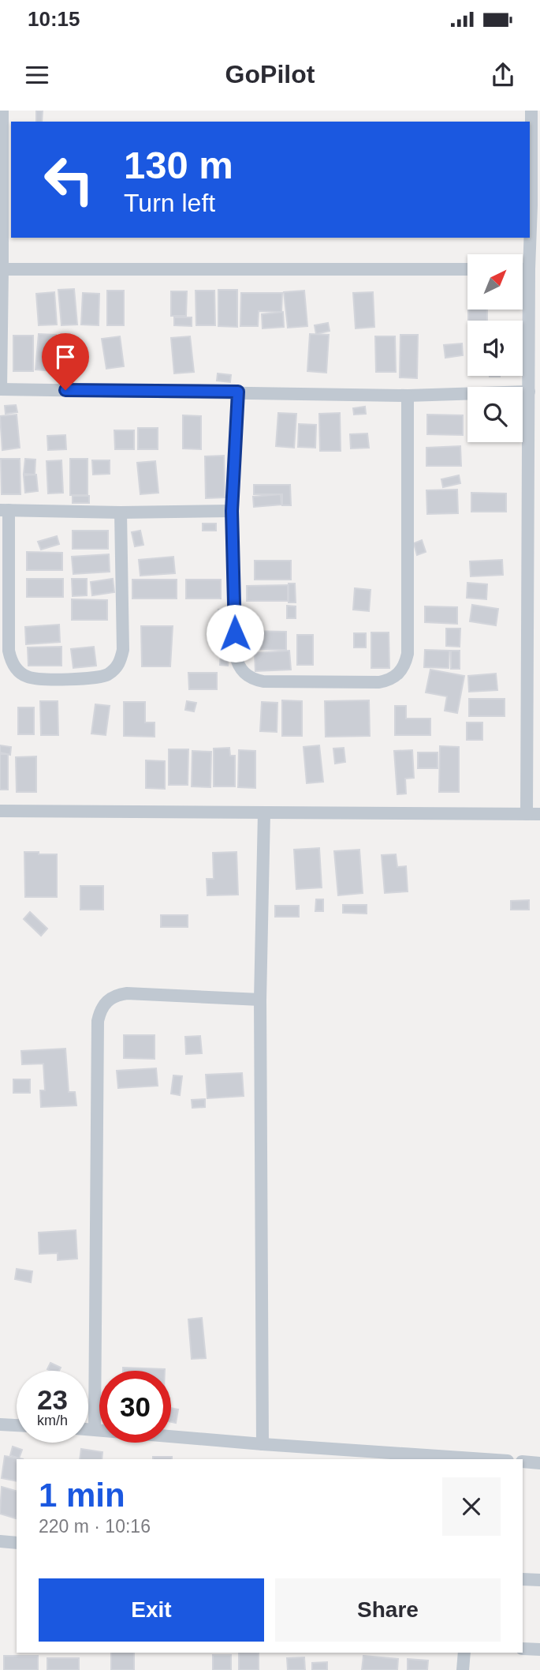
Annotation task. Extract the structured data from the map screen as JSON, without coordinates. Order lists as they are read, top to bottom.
{
  "north": "top right",
  "page": {
    "status": "10:15",
    "header": "GoPilot",
    "turn": ["130 m", "Turn left"],
    "speed": "23 km/h",
    "limit": "30",
    "heading": ["1 min", "220 m · 10:16"],
    "buttons": ["Exit", "Share"]
  }
}
